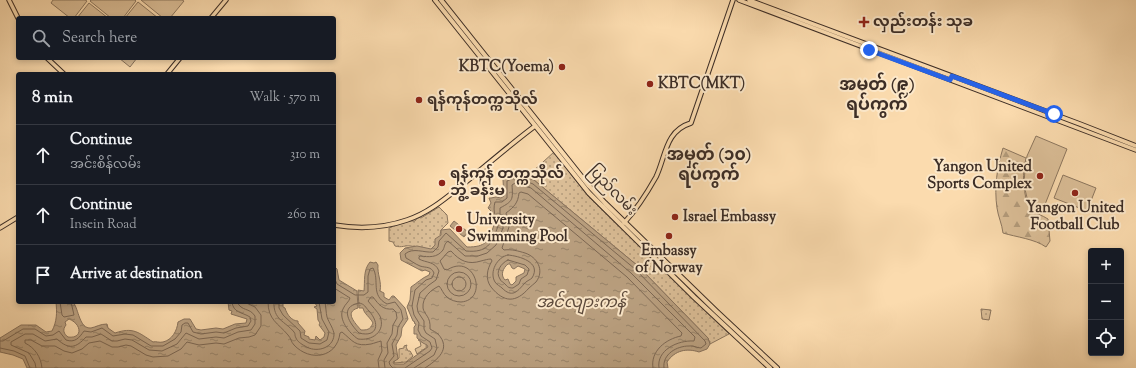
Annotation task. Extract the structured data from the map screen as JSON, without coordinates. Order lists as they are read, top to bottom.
{
  "streets": {
    "highway": ["ပြည်လမ်း"]
  },
  "districts": ["အမှတ် (၉) ရပ်ကွက်", "အမှတ် (၁၀) ရပ်ကွက်"],
  "water": ["အင်လျားကန်"],
  "places": {
    "health": ["လှည်းတန်း သုခ"],
    "other": [
      "KBTC(Yoema)",
      "KBTC(MKT)",
      "ရန်ကုန်တက္ကသိုလ်",
      "Yangon United Sports Complex",
      "ရန်ကုန် တက္ကသိုလ် ဘွဲ့ ခန်းမ",
      "Yangon United Football Club",
      "Israel Embassy",
      "University Swimming Pool",
      "Embassy of Norway"
    ]
  },
  "page": {
    "search": "Search here",
    "heading": ["8 min", "Walk · 570 m"],
    "list": [
      ["Continue", "အင်းစိန်လမ်း", "310 m"],
      ["Continue", "Insein Road", "260 m"],
      "Arrive at destination"
    ],
    "map_buttons": ["+", "−"]
  }
}
